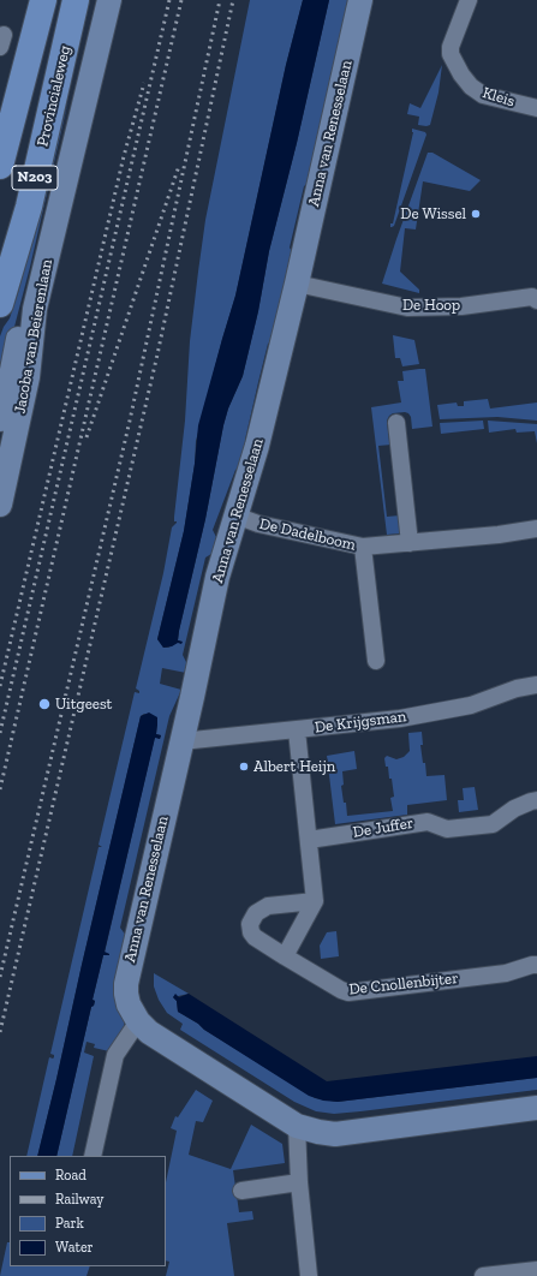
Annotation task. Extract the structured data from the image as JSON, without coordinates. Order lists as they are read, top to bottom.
{
  "streets": {
    "main road": ["Provincialeweg", "N203"],
    "street": [
      "Kleis",
      "Anna van Renesselaan",
      "De Hoop",
      "Jacoba van Beierenlaan",
      "De Dadelboom",
      "De Krijgsman",
      "De Juffer",
      "De Cnollenbijter"
    ]
  },
  "crossings": [
    ["Anna van Renesselaan", "De Hoop"],
    ["Anna van Renesselaan", "De Dadelboom"],
    ["Anna van Renesselaan", "De Krijgsman"]
  ],
  "places": ["De Wissel", "Uitgeest", "Albert Heijn"],
  "legend": [
    "Road",
    "Railway",
    "Park",
    "Water"
  ]
}
